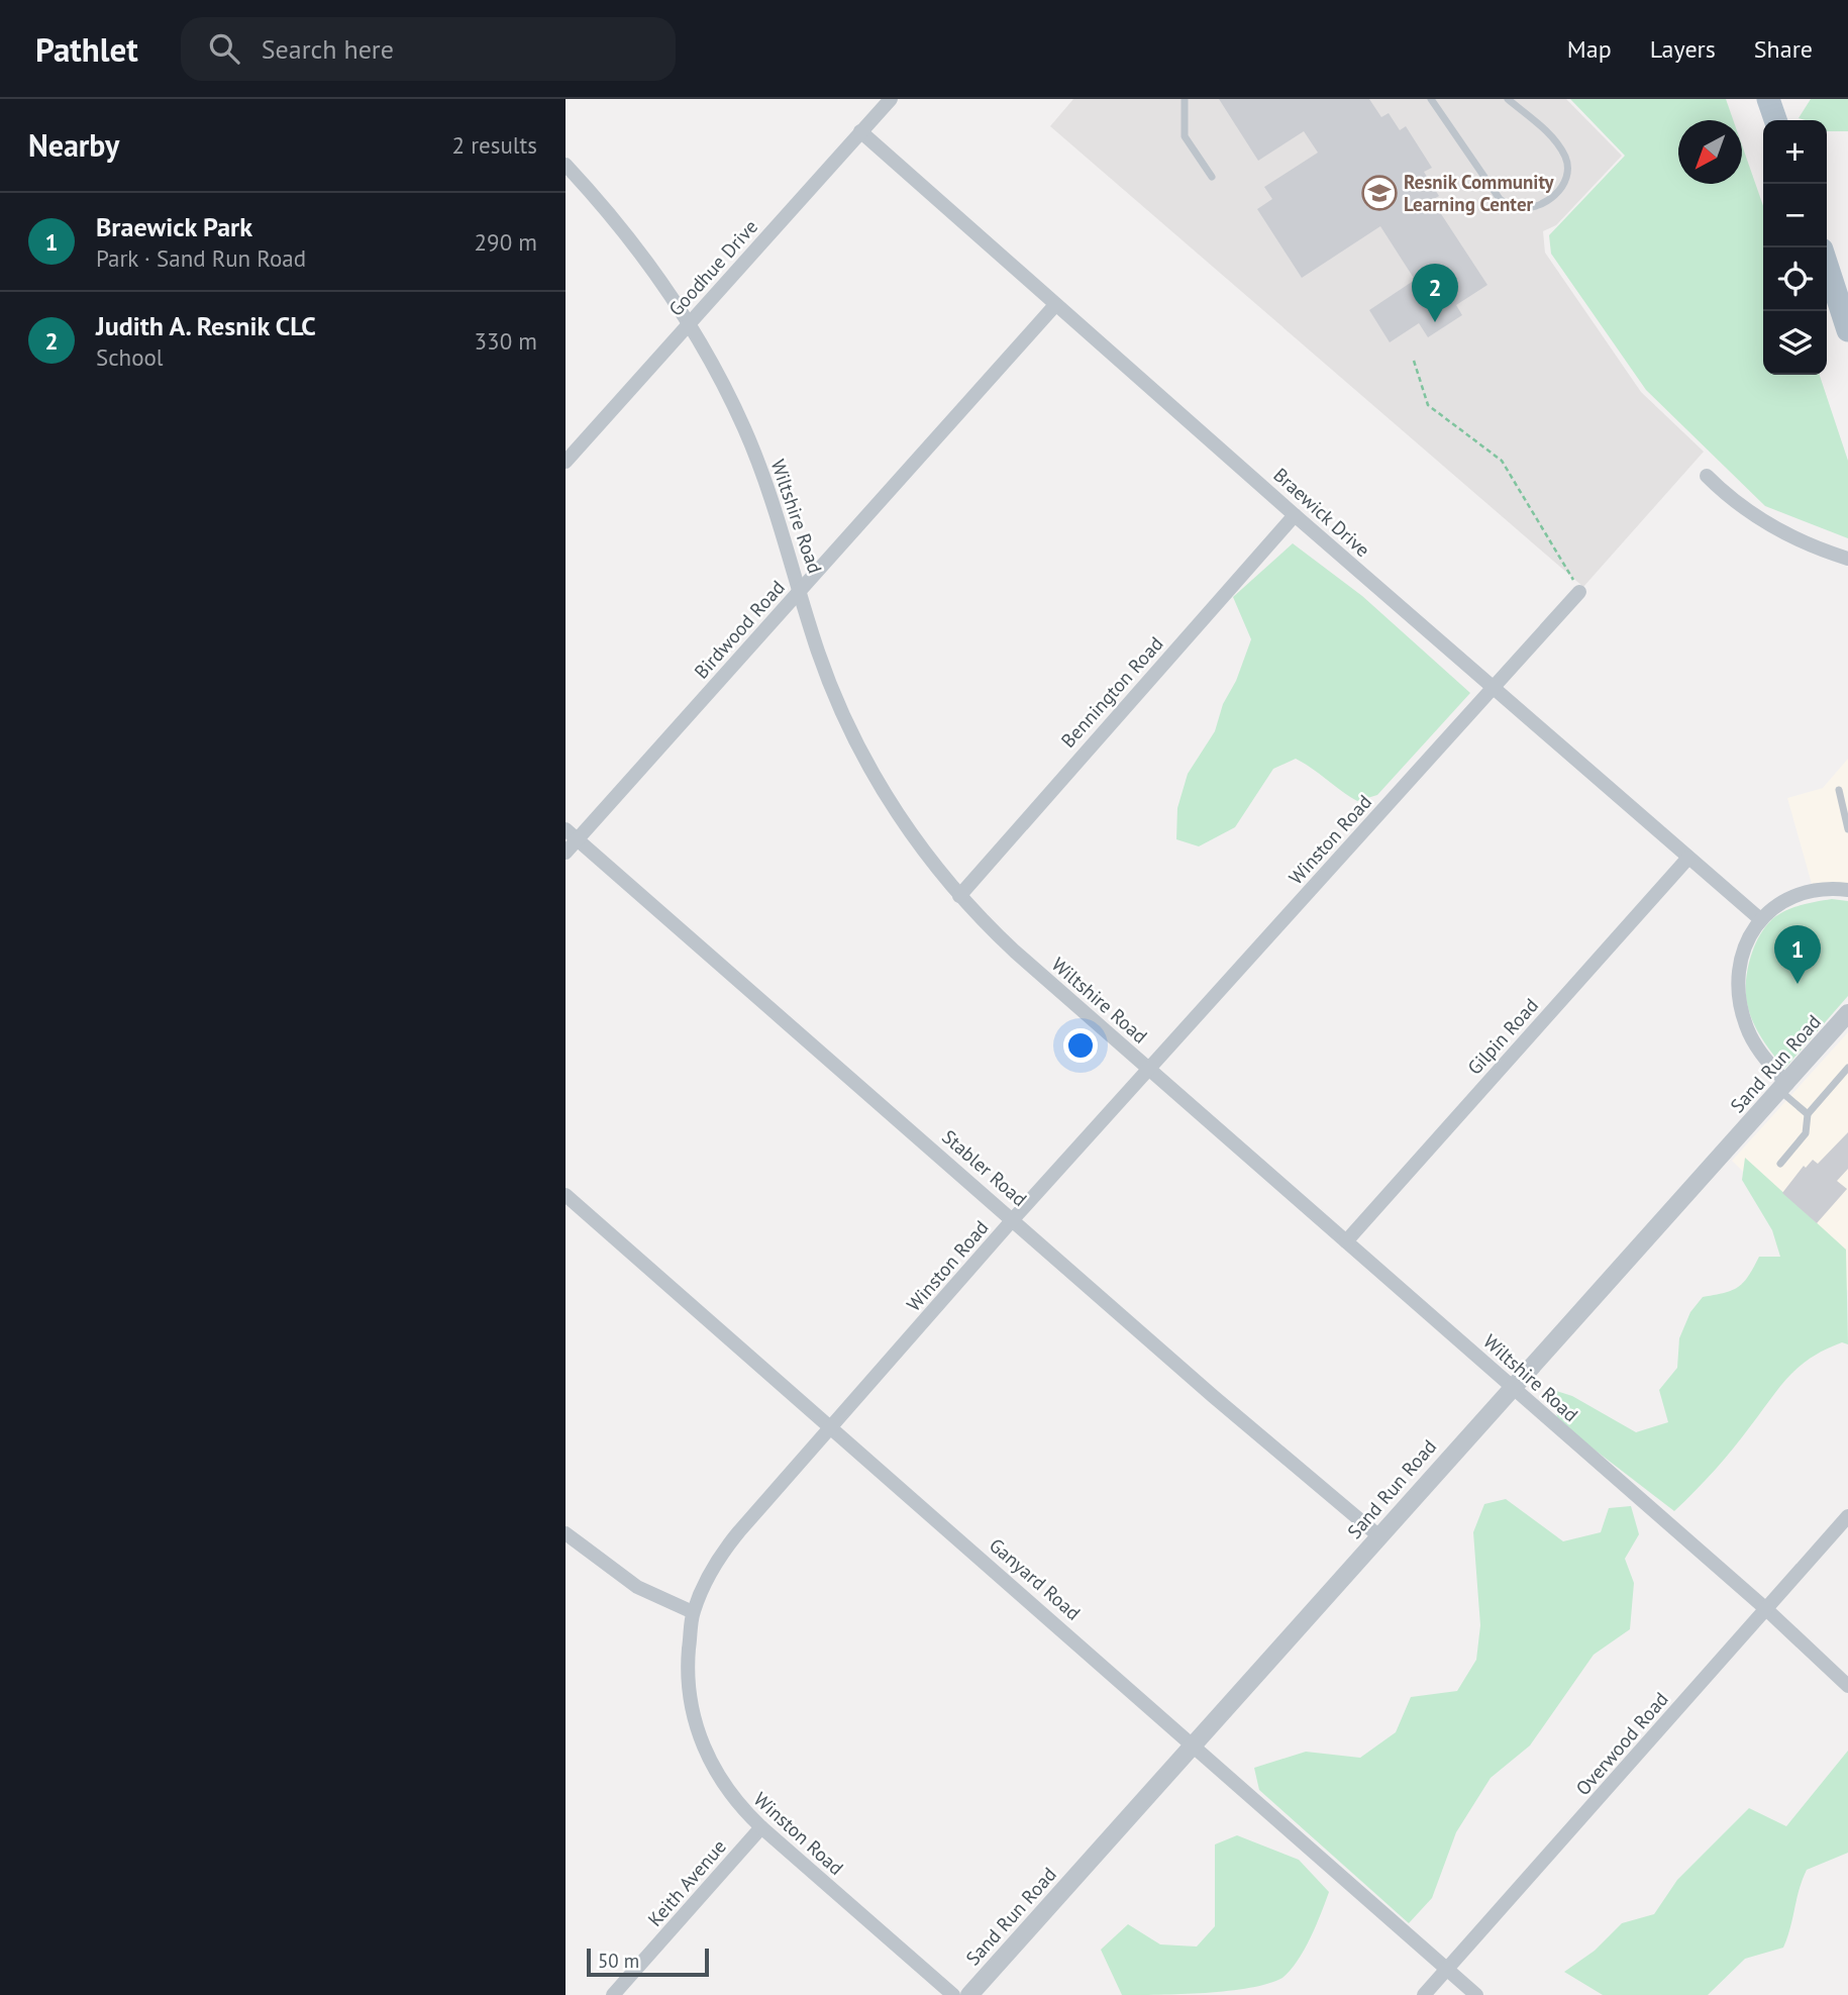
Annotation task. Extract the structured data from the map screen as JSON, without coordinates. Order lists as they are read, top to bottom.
{
  "streets": {
    "street": [
      "Goodhue Drive",
      "Braewick Drive",
      "Wiltshire Road",
      "Birdwood Road",
      "Bennington Road",
      "Winston Road",
      "Gilpin Road",
      "Sand Run Road",
      "Stabler Road",
      "Ganyard Road",
      "Overwood Road",
      "Keith Avenue"
    ]
  },
  "crossings": [
    ["Goodhue Drive", "Braewick Drive"],
    ["Goodhue Drive", "Wiltshire Road"],
    ["Braewick Drive", "Birdwood Road"],
    ["Braewick Drive", "Bennington Road"],
    ["Braewick Drive", "Winston Road"],
    ["Braewick Drive", "Gilpin Road"],
    ["Wiltshire Road", "Birdwood Road"],
    ["Wiltshire Road", "Bennington Road"],
    ["Wiltshire Road", "Winston Road"],
    ["Wiltshire Road", "Gilpin Road"],
    ["Wiltshire Road", "Sand Run Road"],
    ["Wiltshire Road", "Overwood Road"],
    ["Birdwood Road", "Stabler Road"],
    ["Winston Road", "Stabler Road"],
    ["Winston Road", "Ganyard Road"],
    ["Winston Road", "Keith Avenue"],
    ["Sand Run Road", "Stabler Road"],
    ["Sand Run Road", "Ganyard Road"],
    ["Ganyard Road", "Overwood Road"]
  ],
  "places": {
    "school or university": ["Resnik Community Learning Center"]
  },
  "scale_bar": "50 m",
  "north": "bottom left",
  "page": {
    "header": "Pathlet",
    "search": "Search here",
    "nav": ["Map", "Layers", "Share"],
    "heading": ["Nearby", "2 results"],
    "map_buttons": ["+", "−"],
    "list": [
      {
        "mark": "1",
        "name": "Braewick Park",
        "note": "Park · Sand Run Road",
        "value": "290 m"
      },
      {
        "mark": "2",
        "name": "Judith A. Resnik CLC",
        "note": "School",
        "value": "330 m"
      }
    ],
    "pins": ["2", "1"],
    "scale": "50 m"
  }
}
